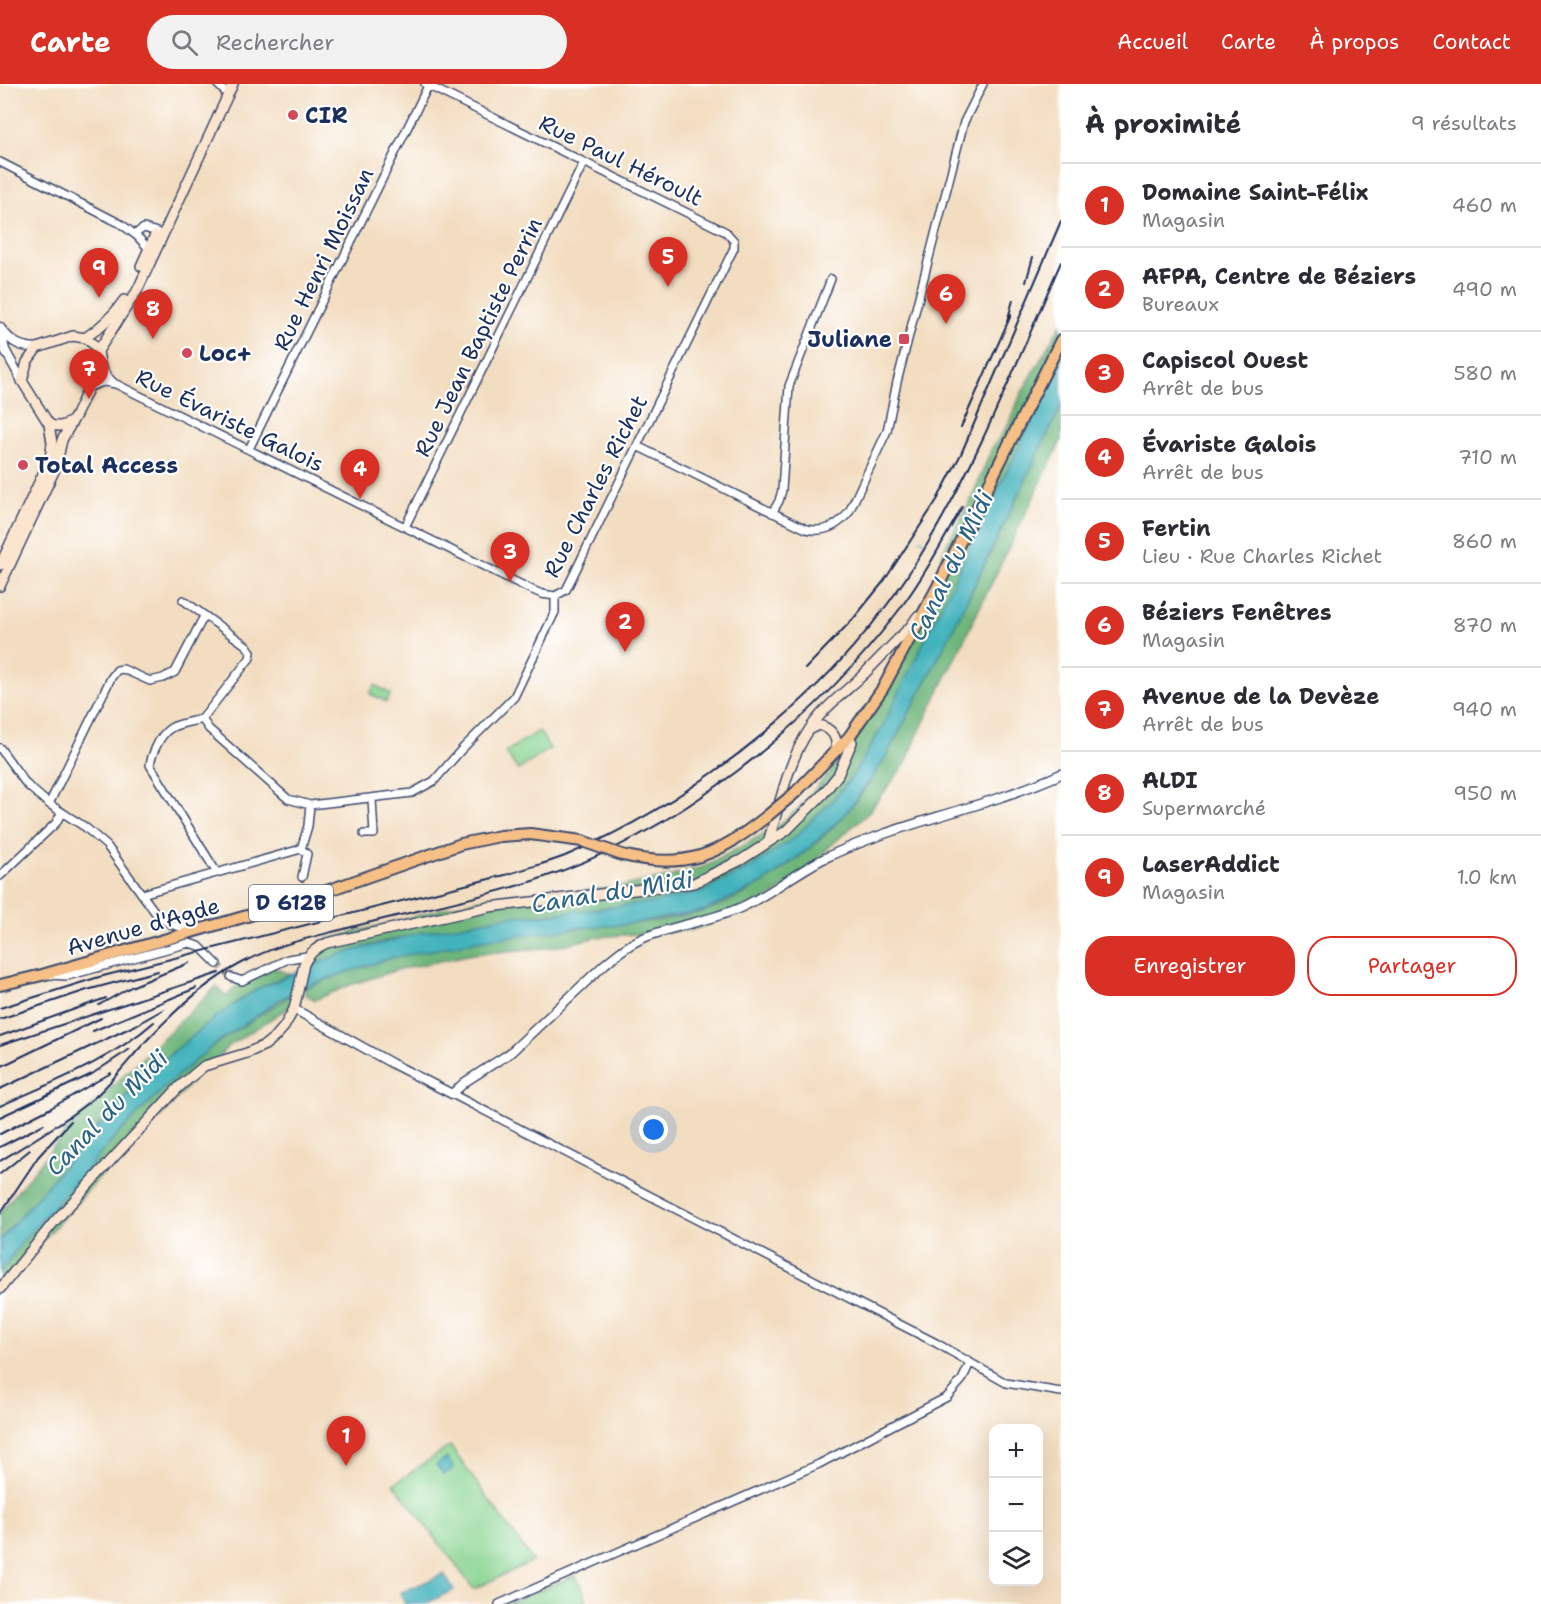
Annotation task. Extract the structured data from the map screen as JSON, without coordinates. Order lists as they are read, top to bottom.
{
  "streets": {
    "main road": ["D 612B", "Avenue d'Agde"],
    "street": [
      "Rue Paul Héroult",
      "Rue Henri Moissan",
      "Rue Jean Baptiste Perrin",
      "Rue Évariste Galois",
      "Rue Charles Richet"
    ]
  },
  "crossings": [
    ["Rue Paul Héroult", "Rue Henri Moissan"],
    ["Rue Paul Héroult", "Rue Jean Baptiste Perrin"],
    ["Rue Paul Héroult", "Rue Charles Richet"],
    ["Rue Henri Moissan", "Rue Évariste Galois"],
    ["Rue Jean Baptiste Perrin", "Rue Évariste Galois"],
    ["Rue Évariste Galois", "Rue Charles Richet"],
    ["D 612B", "Avenue d'Agde"]
  ],
  "water": ["Canal du Midi"],
  "places": {
    "other": ["CIR", "Loc+", "Total Access"],
    "transit": ["Juliane"]
  },
  "page": {
    "header": "Carte",
    "search": "Rechercher",
    "nav": [
      "Accueil",
      "Carte",
      "À propos",
      "Contact"
    ],
    "heading": ["À proximité", "9 résultats"],
    "list": [
      {
        "mark": "1",
        "name": "Domaine Saint-Félix",
        "note": "Magasin",
        "value": "460 m"
      },
      {
        "mark": "2",
        "name": "AFPA, Centre de Béziers",
        "note": "Bureaux",
        "value": "490 m"
      },
      {
        "mark": "3",
        "name": "Capiscol Ouest",
        "note": "Arrêt de bus",
        "value": "580 m"
      },
      {
        "mark": "4",
        "name": "Évariste Galois",
        "note": "Arrêt de bus",
        "value": "710 m"
      },
      {
        "mark": "5",
        "name": "Fertin",
        "note": "Lieu · Rue Charles Richet",
        "value": "860 m"
      },
      {
        "mark": "6",
        "name": "Béziers Fenêtres",
        "note": "Magasin",
        "value": "870 m"
      },
      {
        "mark": "7",
        "name": "Avenue de la Devèze",
        "note": "Arrêt de bus",
        "value": "940 m"
      },
      {
        "mark": "8",
        "name": "ALDI",
        "note": "Supermarché",
        "value": "950 m"
      },
      {
        "mark": "9",
        "name": "LaserAddict",
        "note": "Magasin",
        "value": "1.0 km"
      }
    ],
    "pins": [
      "5",
      "9",
      "6",
      "8",
      "7",
      "4",
      "3",
      "2",
      "1"
    ],
    "buttons": ["Enregistrer", "Partager"],
    "map_buttons": ["+", "−"]
  }
}
